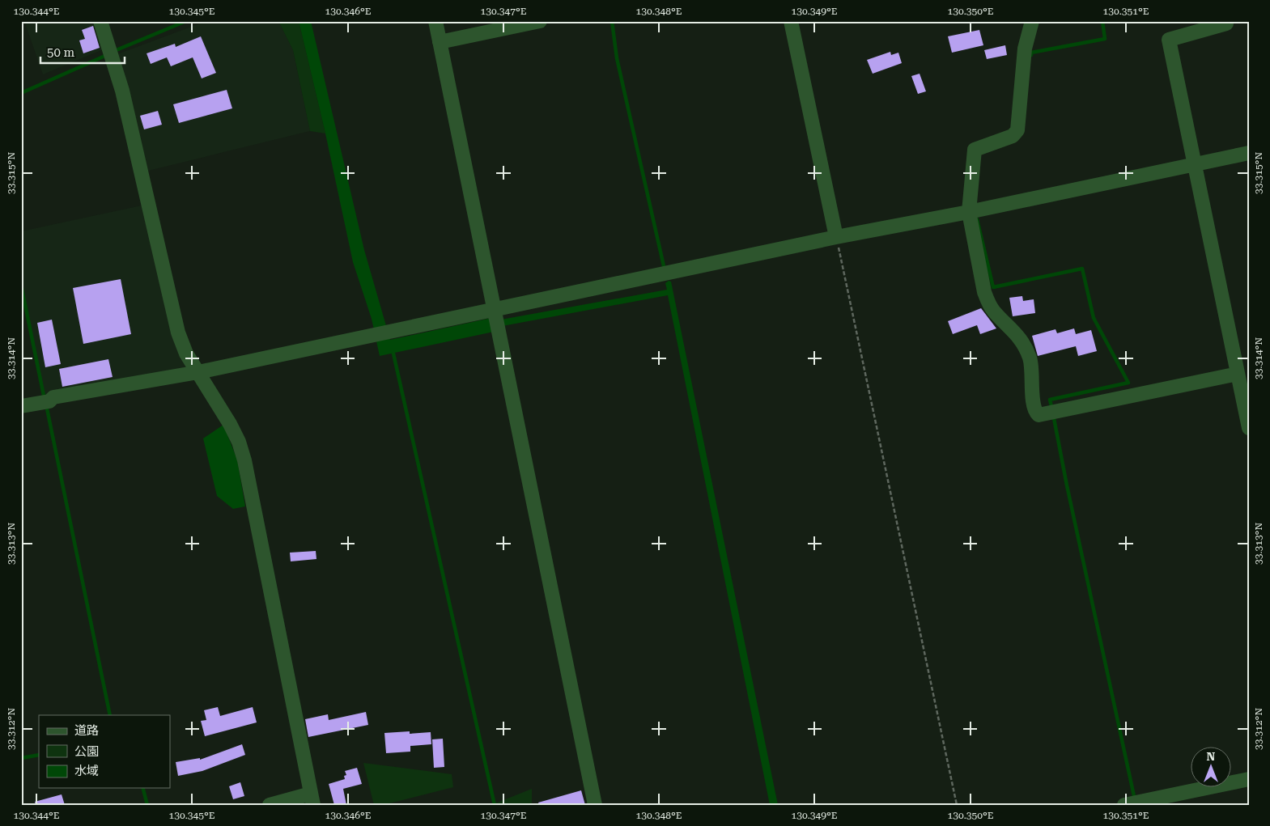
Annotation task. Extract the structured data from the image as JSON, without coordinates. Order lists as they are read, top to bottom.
{
  "legend": ["道路", "公園", "水域"],
  "scale_bar": "50 m",
  "north": "top",
  "coordinates": [
    "130.344°E",
    "130.345°E",
    "130.346°E",
    "130.347°E",
    "130.348°E",
    "130.349°E",
    "130.350°E",
    "130.351°E",
    "33.315°N",
    "33.314°N",
    "33.313°N",
    "33.312°N"
  ]
}
